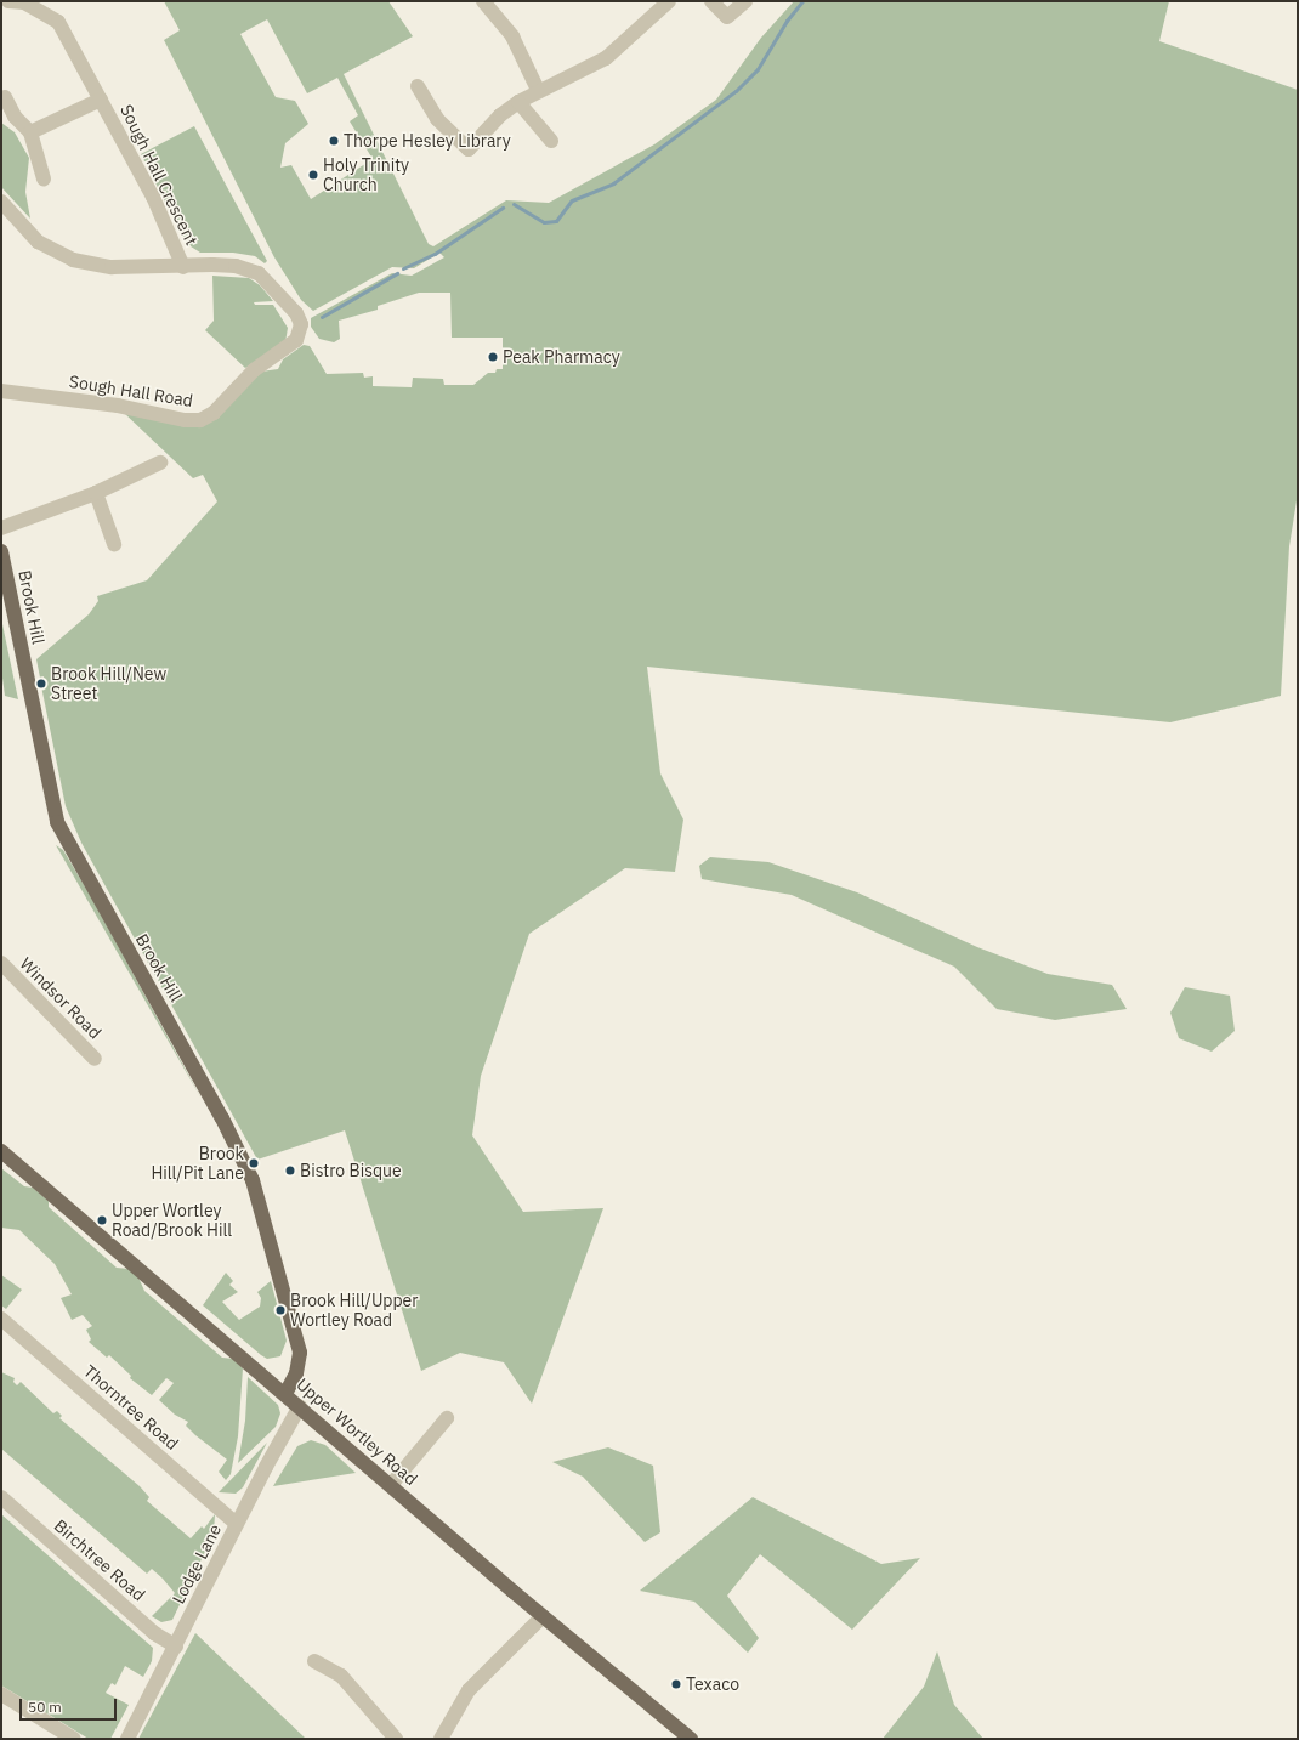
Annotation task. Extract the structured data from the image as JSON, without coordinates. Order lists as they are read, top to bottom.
{
  "streets": {
    "main road": ["Brook Hill", "Upper Wortley Road"],
    "street": [
      "Sough Hall Crescent",
      "Sough Hall Road",
      "Windsor Road",
      "Thorntree Road",
      "Birchtree Road",
      "Lodge Lane"
    ]
  },
  "crossings": [
    ["Sough Hall Crescent", "Sough Hall Road"],
    ["Brook Hill", "Upper Wortley Road"],
    ["Thorntree Road", "Lodge Lane"],
    ["Upper Wortley Road", "Lodge Lane"],
    ["Birchtree Road", "Lodge Lane"]
  ],
  "places": [
    "Thorpe Hesley Library",
    "Holy Trinity Church",
    "Peak Pharmacy",
    "Brook Hill/New Street",
    "Brook Hill/Pit Lane",
    "Bistro Bisque",
    "Upper Wortley Road/Brook Hill",
    "Brook Hill/Upper Wortley Road",
    "Texaco"
  ],
  "scale_bar": "50 m"
}
